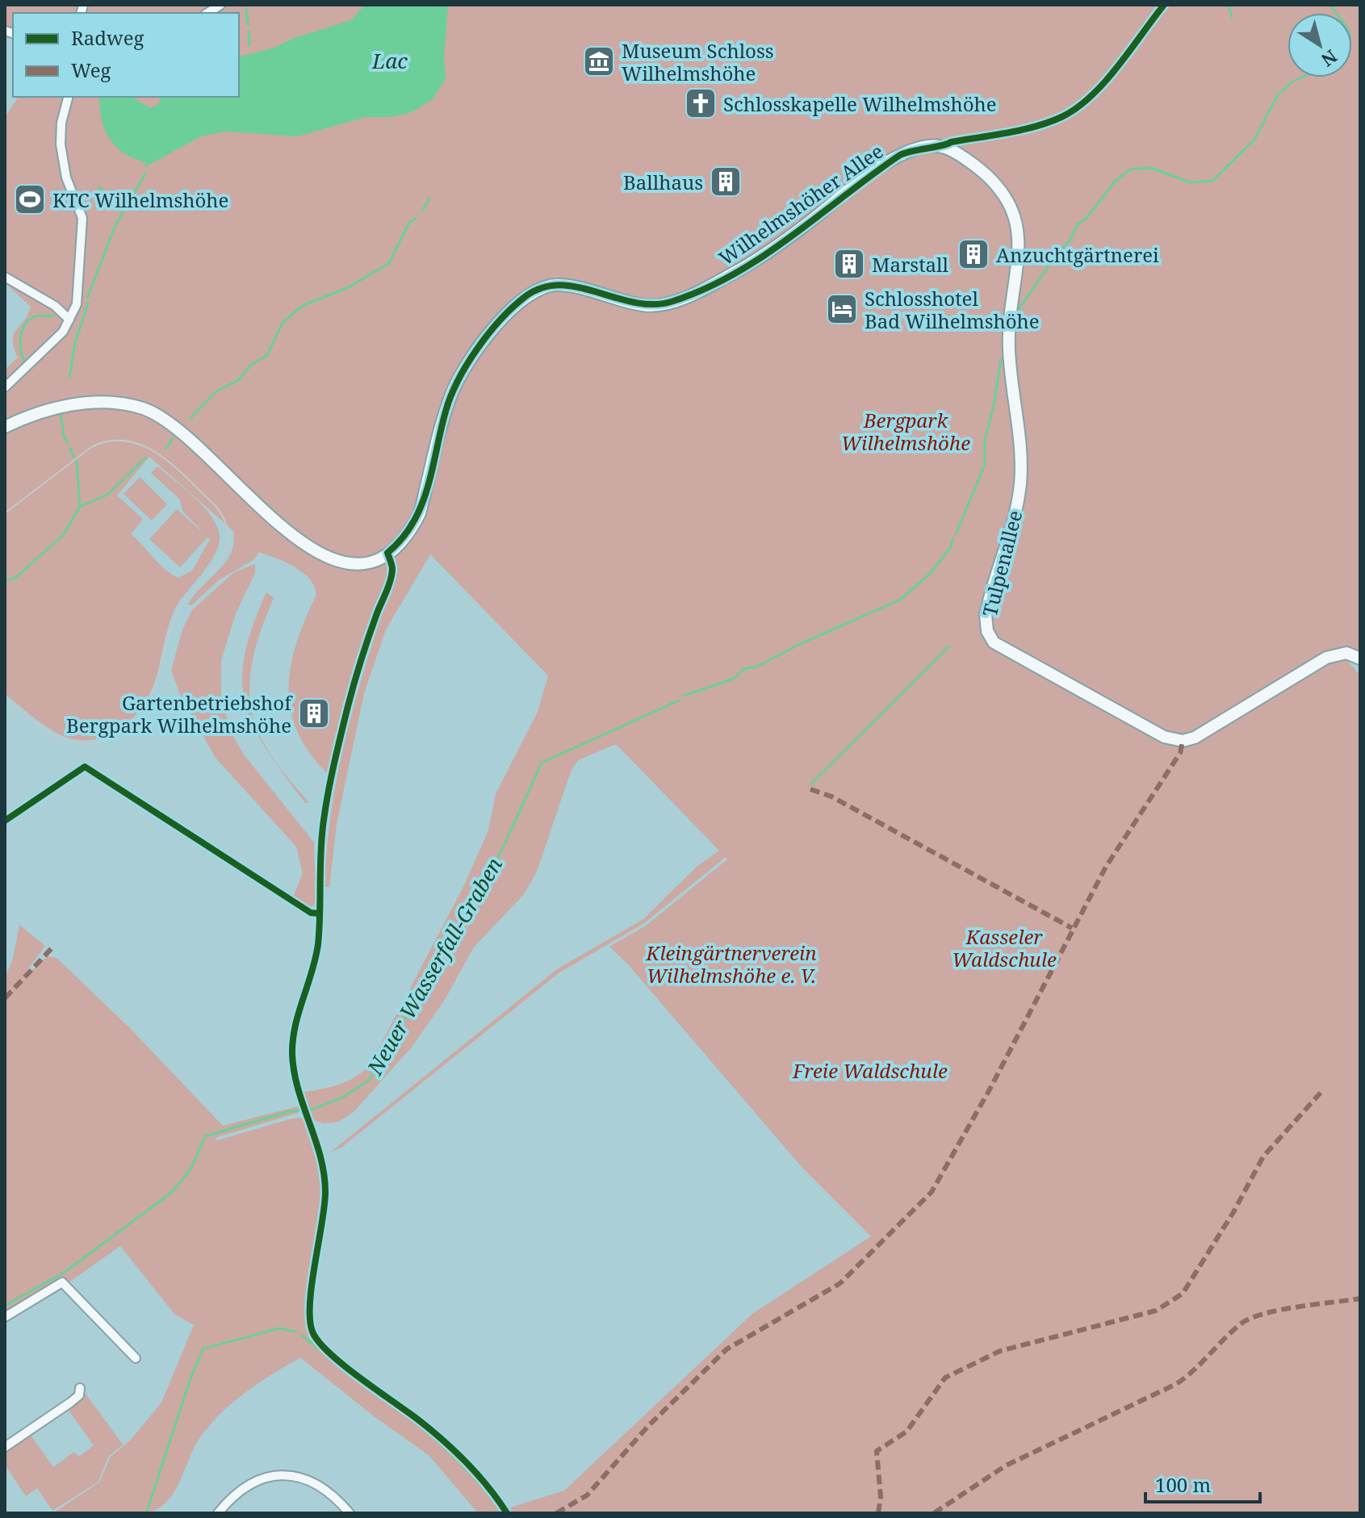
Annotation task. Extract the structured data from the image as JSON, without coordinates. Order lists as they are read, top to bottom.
{
  "streets": {
    "main road": ["Wilhelmshöher Allee", "Tulpenallee"]
  },
  "crossings": [
    ["Wilhelmshöher Allee", "Tulpenallee"]
  ],
  "water": ["Lac", "Neuer Wasserfall-Graben"],
  "parks": [
    "Bergpark Wilhelmshöhe",
    "Kasseler Waldschule",
    "Kleingärtnerverein Wilhelmshöhe e. V.",
    "Freie Waldschule"
  ],
  "places": {
    "museum": ["Museum Schloss Wilhelmshöhe"],
    "church": ["Schlosskapelle Wilhelmshöhe"],
    "building": [
      "Ballhaus",
      "Anzuchtgärtnerei",
      "Marstall",
      "Gartenbetriebshof Bergpark Wilhelmshöhe"
    ],
    "sports": ["KTC Wilhelmshöhe"],
    "hotel": ["Schlosshotel Bad Wilhelmshöhe"]
  },
  "legend": ["Radweg", "Weg"],
  "scale_bar": "100 m",
  "north": "bottom right"
}
